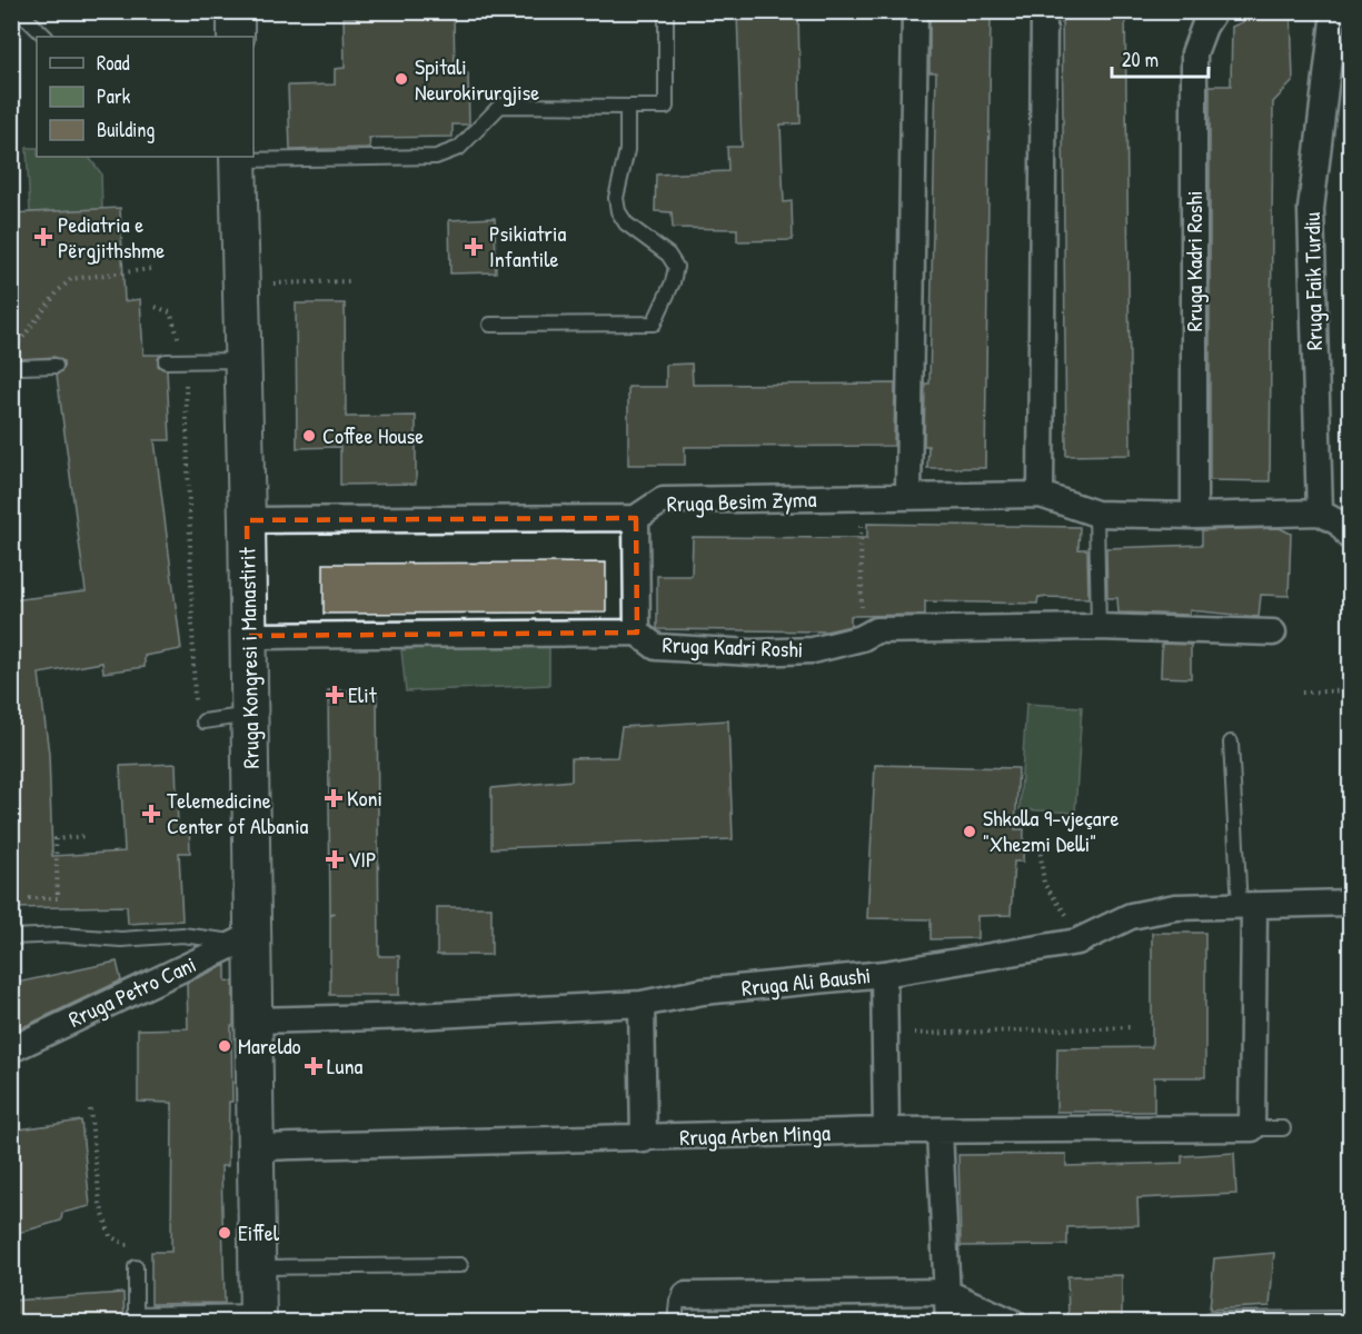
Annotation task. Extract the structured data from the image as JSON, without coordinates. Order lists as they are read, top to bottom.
{
  "streets": {
    "street": [
      "Rruga Kadri Roshi",
      "Rruga Faik Turdiu",
      "Rruga Besim Zyma",
      "Rruga Kongresi i Manastirit",
      "Rruga Ali Baushi",
      "Rruga Petro Cani",
      "Rruga Arben Minga"
    ]
  },
  "crossings": [
    ["Rruga Kadri Roshi", "Rruga Kongresi i Manastirit"],
    ["Rruga Besim Zyma", "Rruga Kongresi i Manastirit"],
    ["Rruga Kongresi i Manastirit", "Rruga Ali Baushi"],
    ["Rruga Kongresi i Manastirit", "Rruga Petro Cani"],
    ["Rruga Kongresi i Manastirit", "Rruga Arben Minga"]
  ],
  "places": {
    "other": [
      "Spitali Neurokirurgjise",
      "Coffee House",
      "Shkolla 9-vjeçare \"Xhezmi Delli\"",
      "Mareldo",
      "Eiffel"
    ],
    "health": [
      "Pediatria e Përgjithshme",
      "Psikiatria Infantile",
      "Elit",
      "Koni",
      "Telemedicine Center of Albania",
      "VIP",
      "Luna"
    ]
  },
  "legend": ["Road", "Park", "Building"],
  "scale_bar": "20 m"
}
